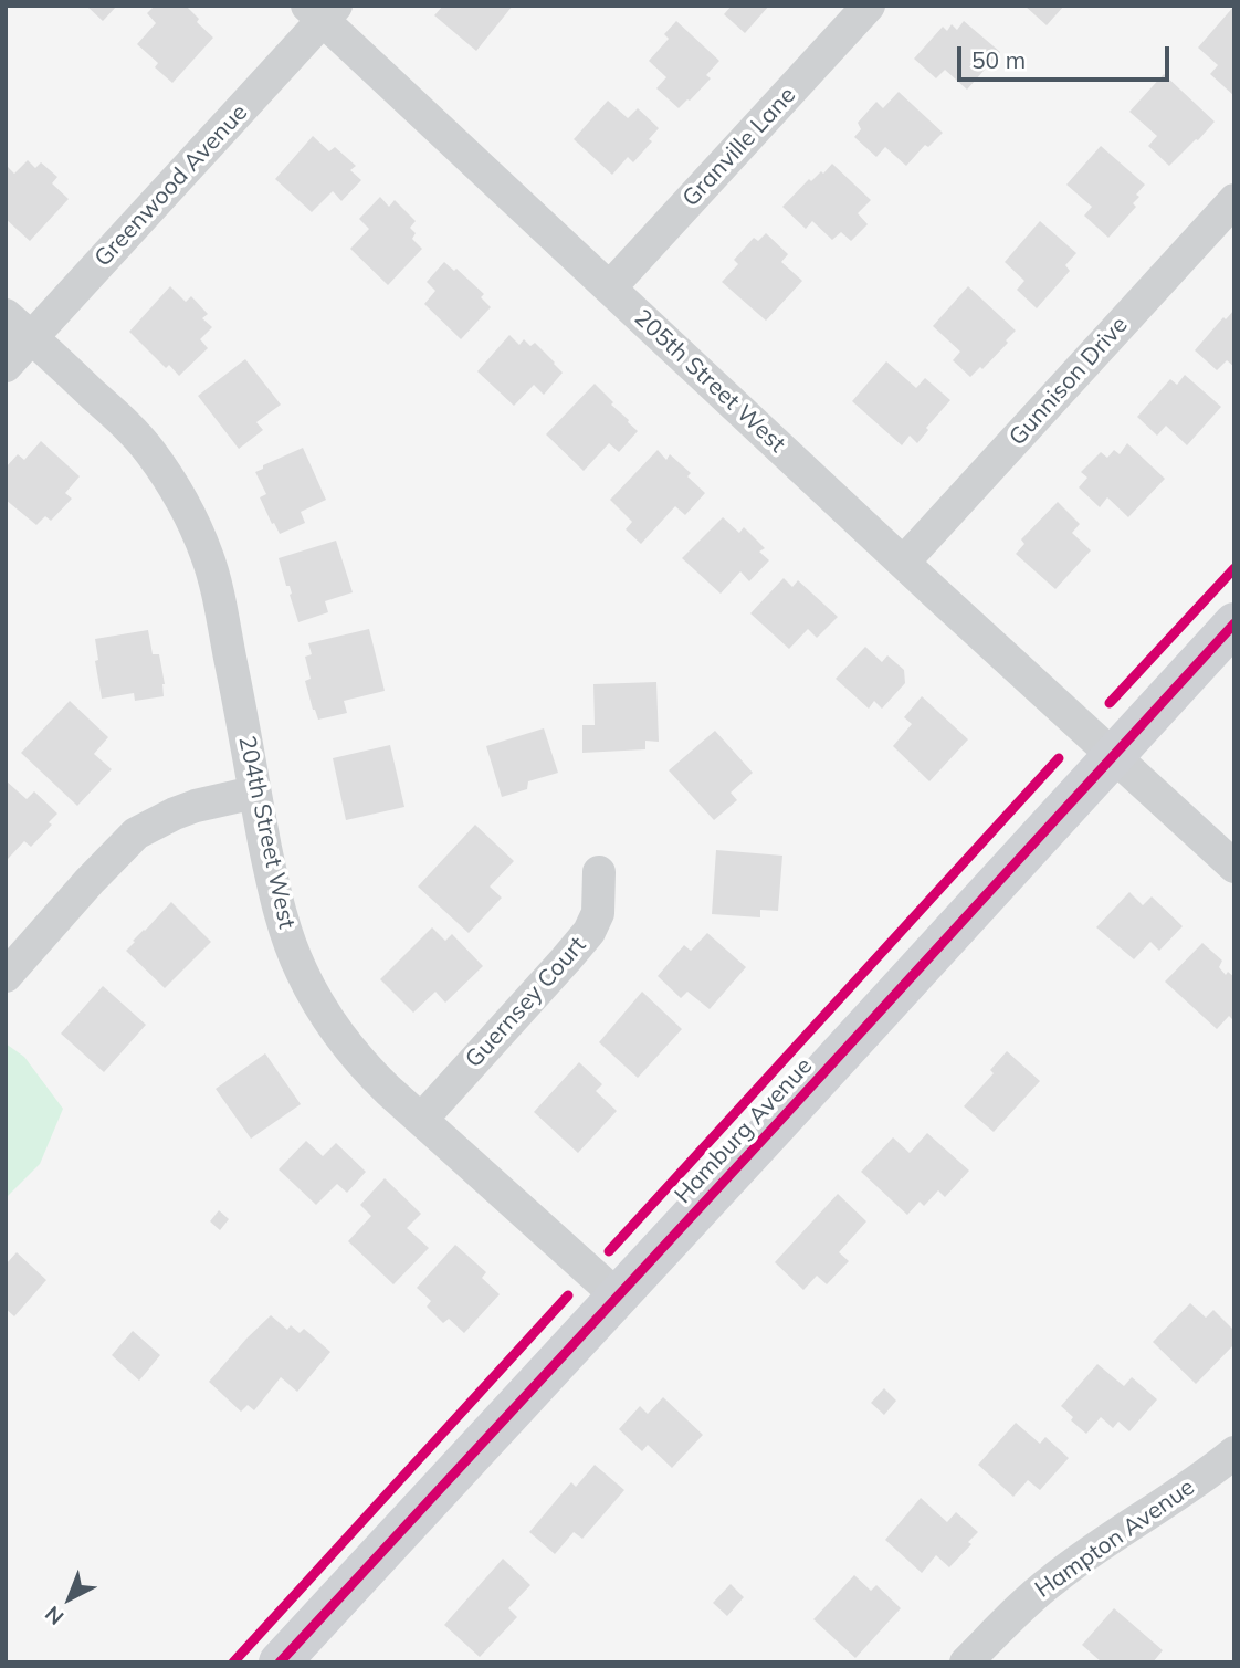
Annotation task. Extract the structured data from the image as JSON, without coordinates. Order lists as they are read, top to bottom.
{
  "streets": {
    "street": [
      "Granville Lane",
      "Greenwood Avenue",
      "205th Street West",
      "Gunnison Drive",
      "204th Street West",
      "Guernsey Court",
      "Hamburg Avenue",
      "Hampton Avenue"
    ]
  },
  "crossings": [
    ["Granville Lane", "205th Street West"],
    ["Greenwood Avenue", "205th Street West"],
    ["Greenwood Avenue", "204th Street West"],
    ["205th Street West", "Gunnison Drive"],
    ["205th Street West", "Hamburg Avenue"],
    ["204th Street West", "Guernsey Court"],
    ["204th Street West", "Hamburg Avenue"]
  ],
  "scale_bar": "50 m",
  "north": "bottom left"
}
